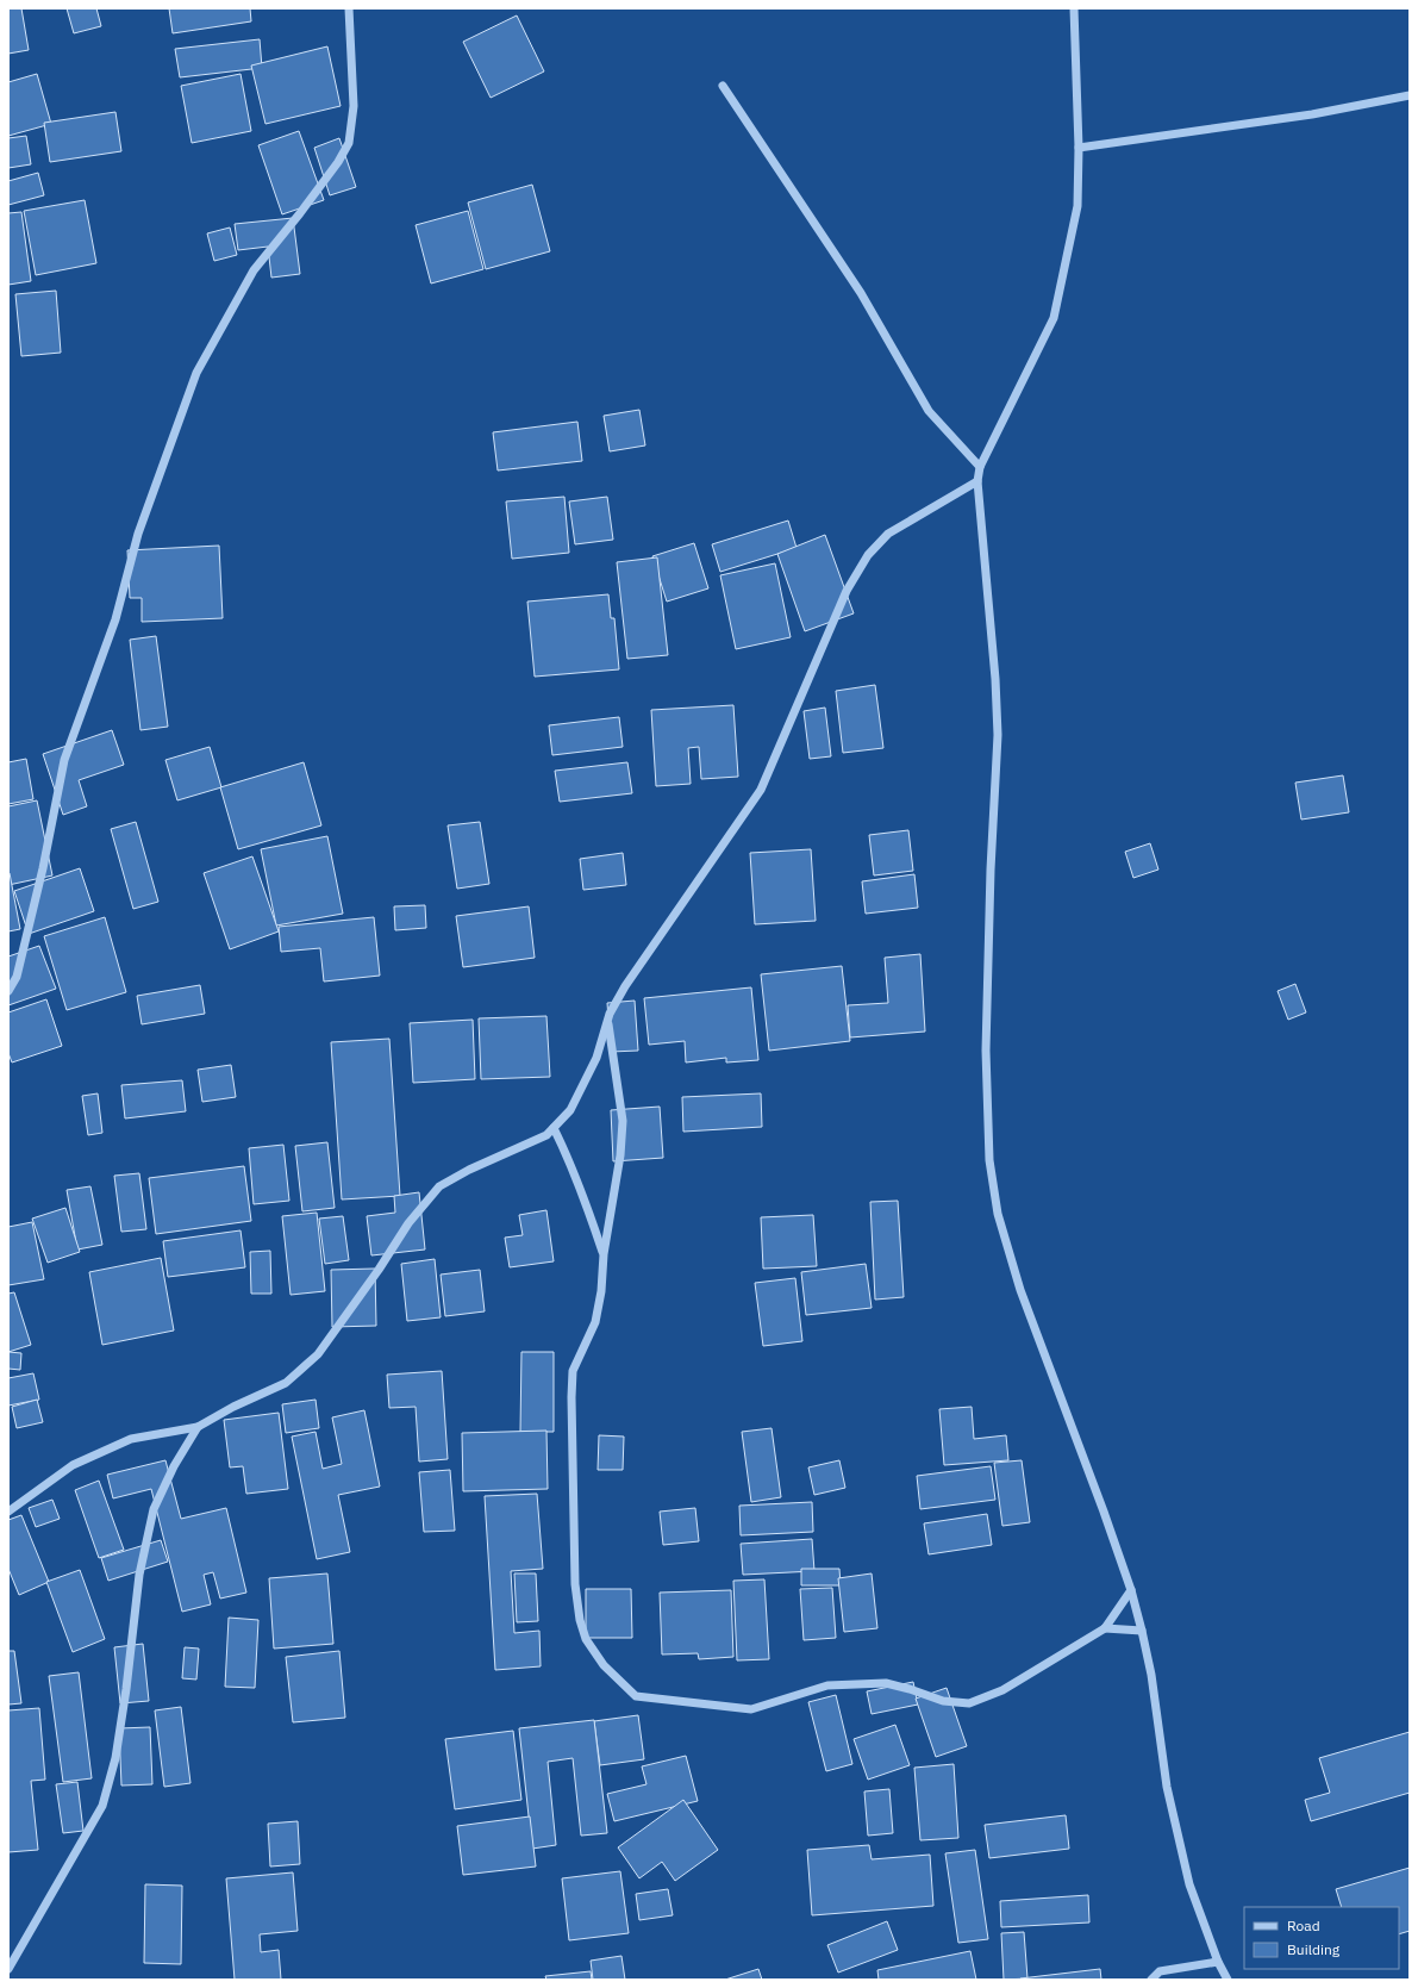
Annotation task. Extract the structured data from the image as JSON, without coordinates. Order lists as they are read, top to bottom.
{
  "legend": ["Road", "Building"]
}
